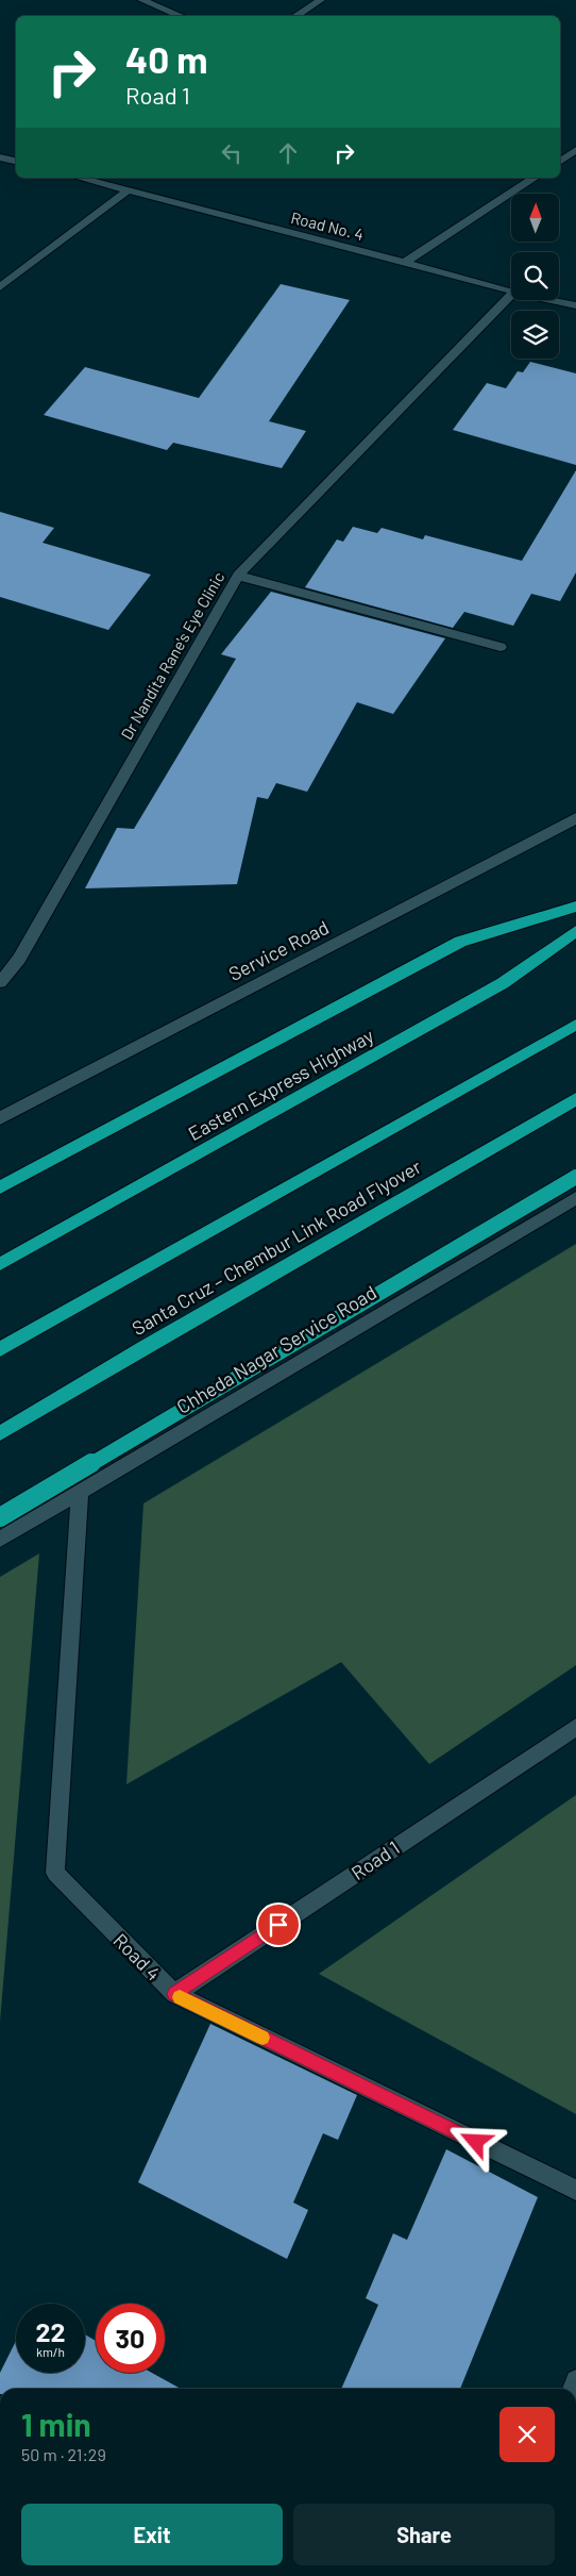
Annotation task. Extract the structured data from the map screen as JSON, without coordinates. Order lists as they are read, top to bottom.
{
  "streets": {
    "highway": ["Eastern Express Highway", "Santa Cruz – Chembur Link Road Flyover"],
    "street": [
      "Road No. 4",
      "Dr Nandita Rane's Eye Clinic",
      "Service Road",
      "Chheda Nagar Service Road",
      "Road 1",
      "Road 4"
    ]
  },
  "crossings": [
    ["Chheda Nagar Service Road", "Road 4"],
    ["Road 1", "Road 4"]
  ],
  "north": "top",
  "page": {
    "turn": ["40 m", "Road 1"],
    "speed": "22 km/h",
    "limit": "30",
    "heading": ["1 min", "50 m · 21:29"],
    "buttons": ["Exit", "Share"]
  }
}
